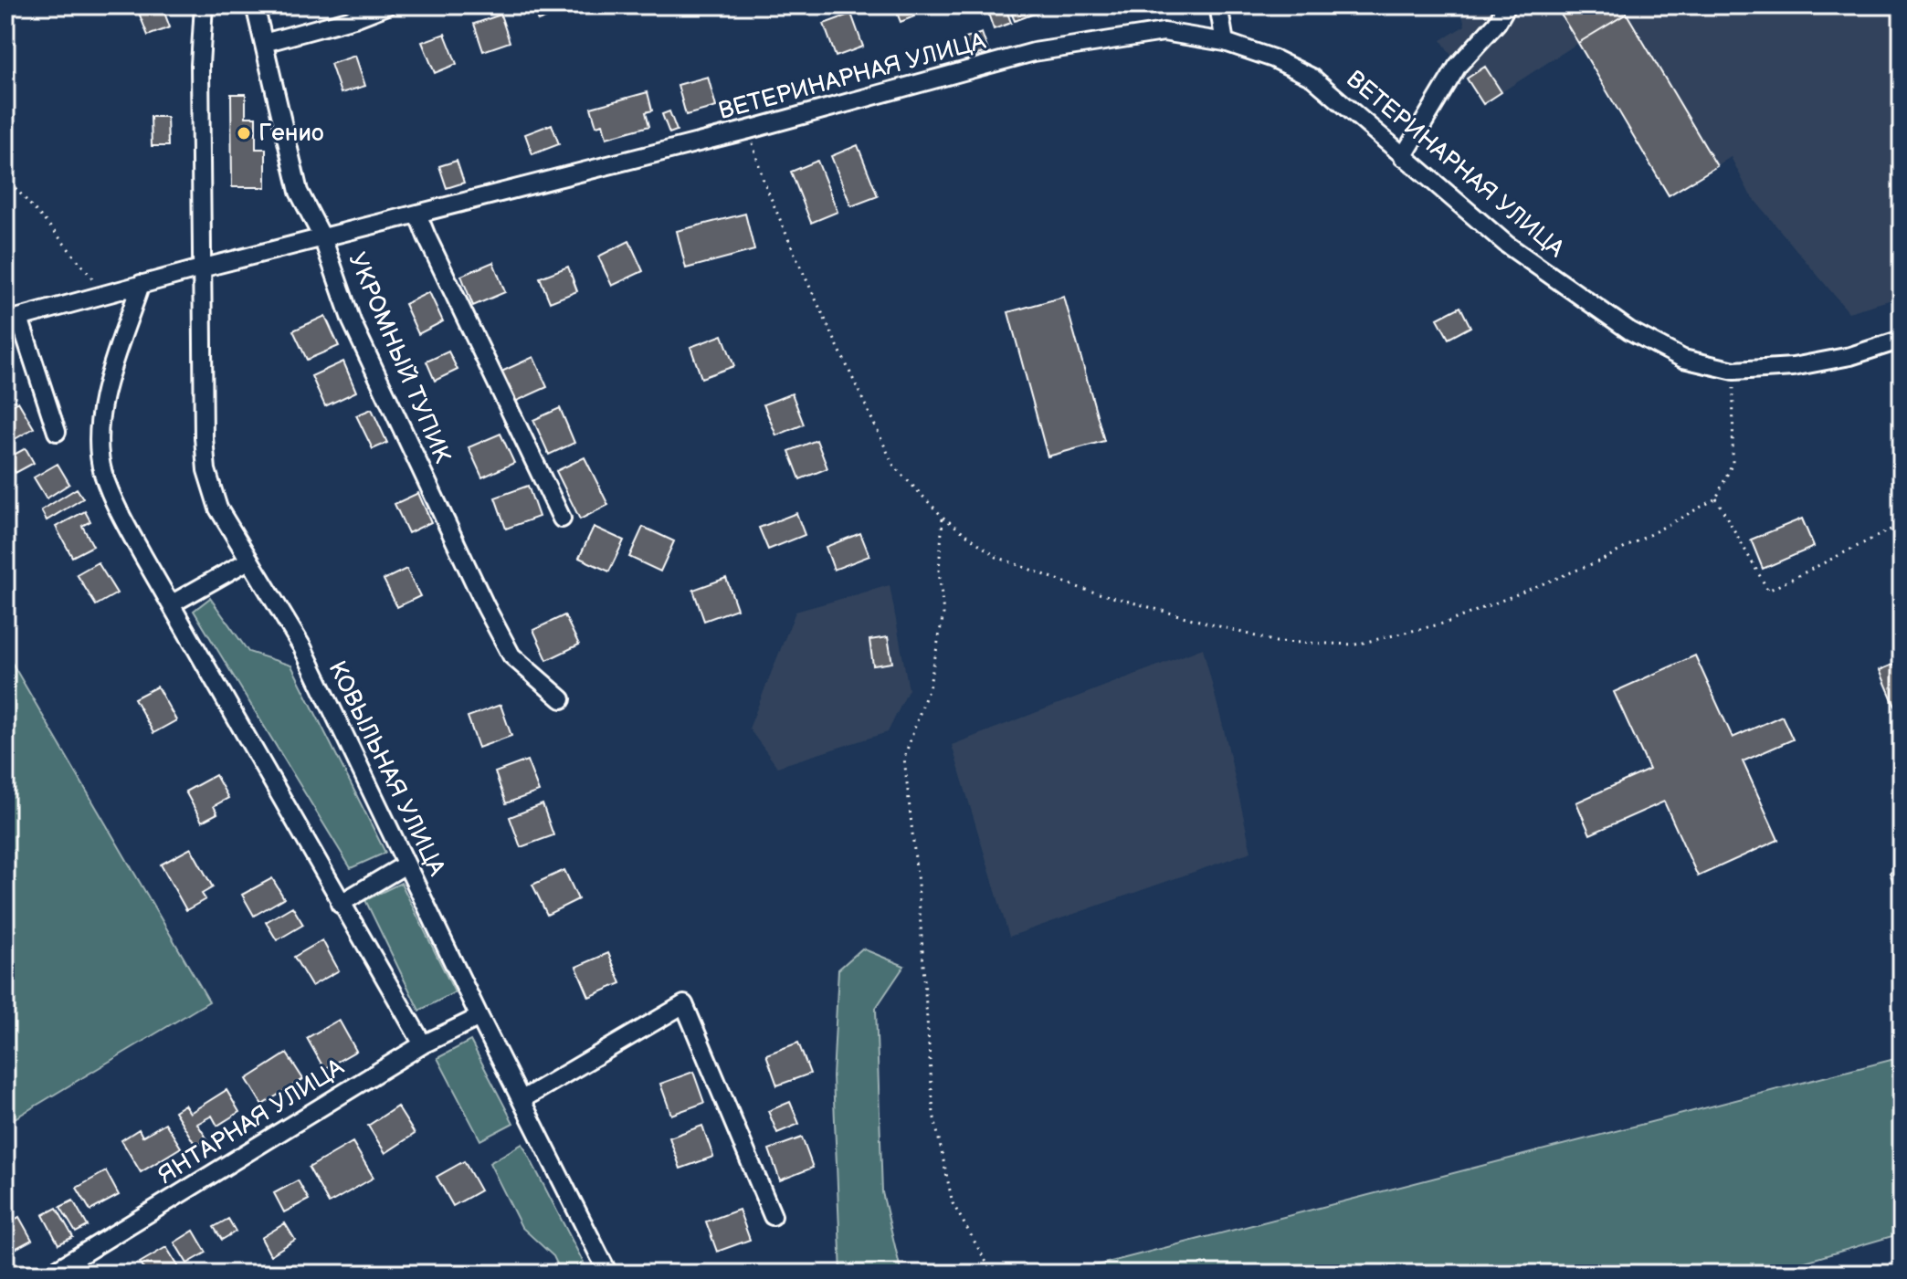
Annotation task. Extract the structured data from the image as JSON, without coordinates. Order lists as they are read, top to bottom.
{
  "streets": {
    "street": [
      "ВЕТЕРИНАРНАЯ УЛИЦА",
      "УКРОМНЫЙ ТУПИК",
      "КОВЫЛЬНАЯ УЛИЦА",
      "ЯНТАРНАЯ УЛИЦА"
    ]
  },
  "crossings": [
    ["ВЕТЕРИНАРНАЯ УЛИЦА", "УКРОМНЫЙ ТУПИК"],
    ["ВЕТЕРИНАРНАЯ УЛИЦА", "КОВЫЛЬНАЯ УЛИЦА"],
    ["КОВЫЛЬНАЯ УЛИЦА", "ЯНТАРНАЯ УЛИЦА"]
  ],
  "places": ["Генио"]
}
